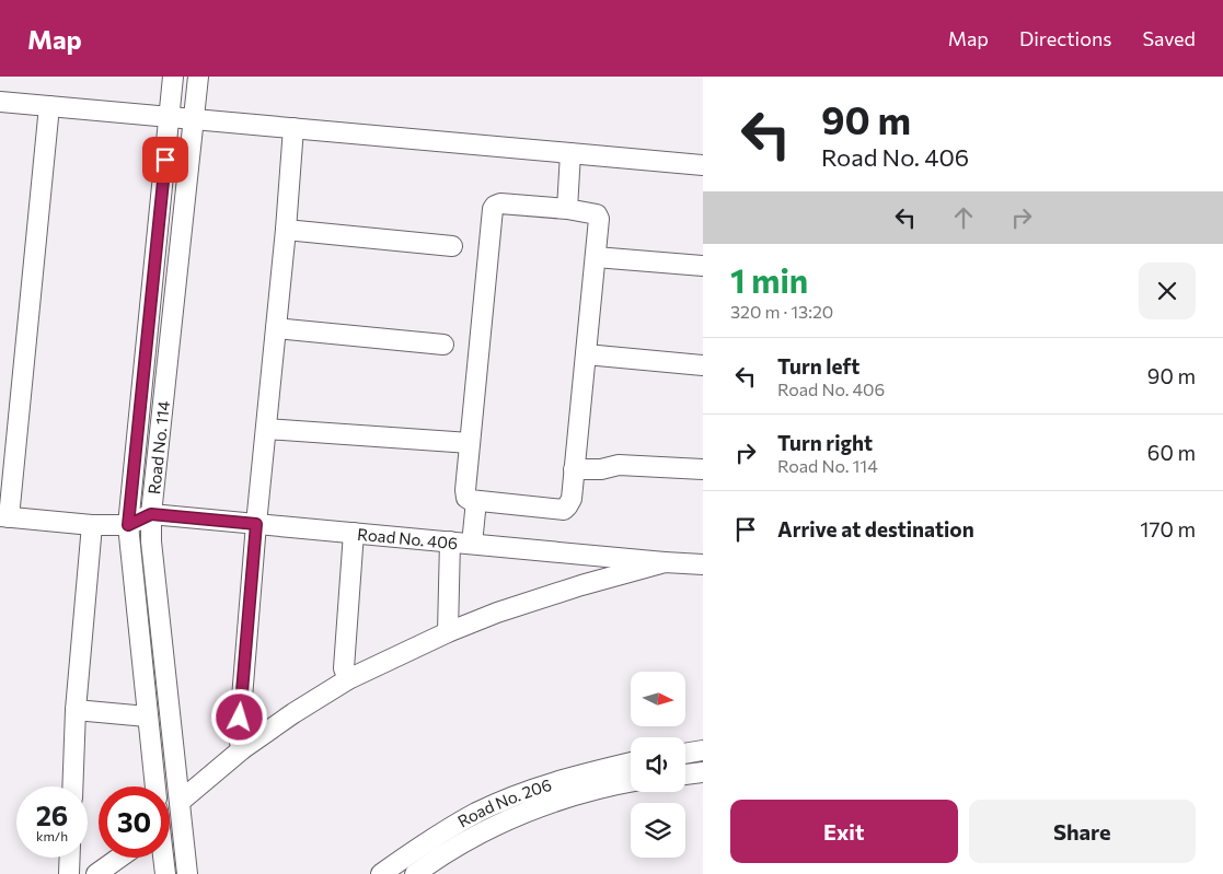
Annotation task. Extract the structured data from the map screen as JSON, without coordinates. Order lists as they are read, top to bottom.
{
  "streets": {
    "street": ["Road No. 114", "Road No. 406", "Road No. 206"]
  },
  "crossings": [
    ["Road No. 114", "Road No. 406"]
  ],
  "north": "right",
  "page": {
    "header": "Map",
    "nav": ["Map", "Directions", "Saved"],
    "turn": ["90 m", "Road No. 406"],
    "heading": ["1 min", "320 m · 13:20"],
    "list": [
      {
        "name": "Turn left",
        "note": "Road No. 406",
        "value": "90 m"
      },
      {
        "name": "Turn right",
        "note": "Road No. 114",
        "value": "60 m"
      },
      {
        "name": "Arrive at destination",
        "value": "170 m"
      }
    ],
    "speed": "26 km/h",
    "limit": "30",
    "buttons": ["Exit", "Share"]
  }
}
